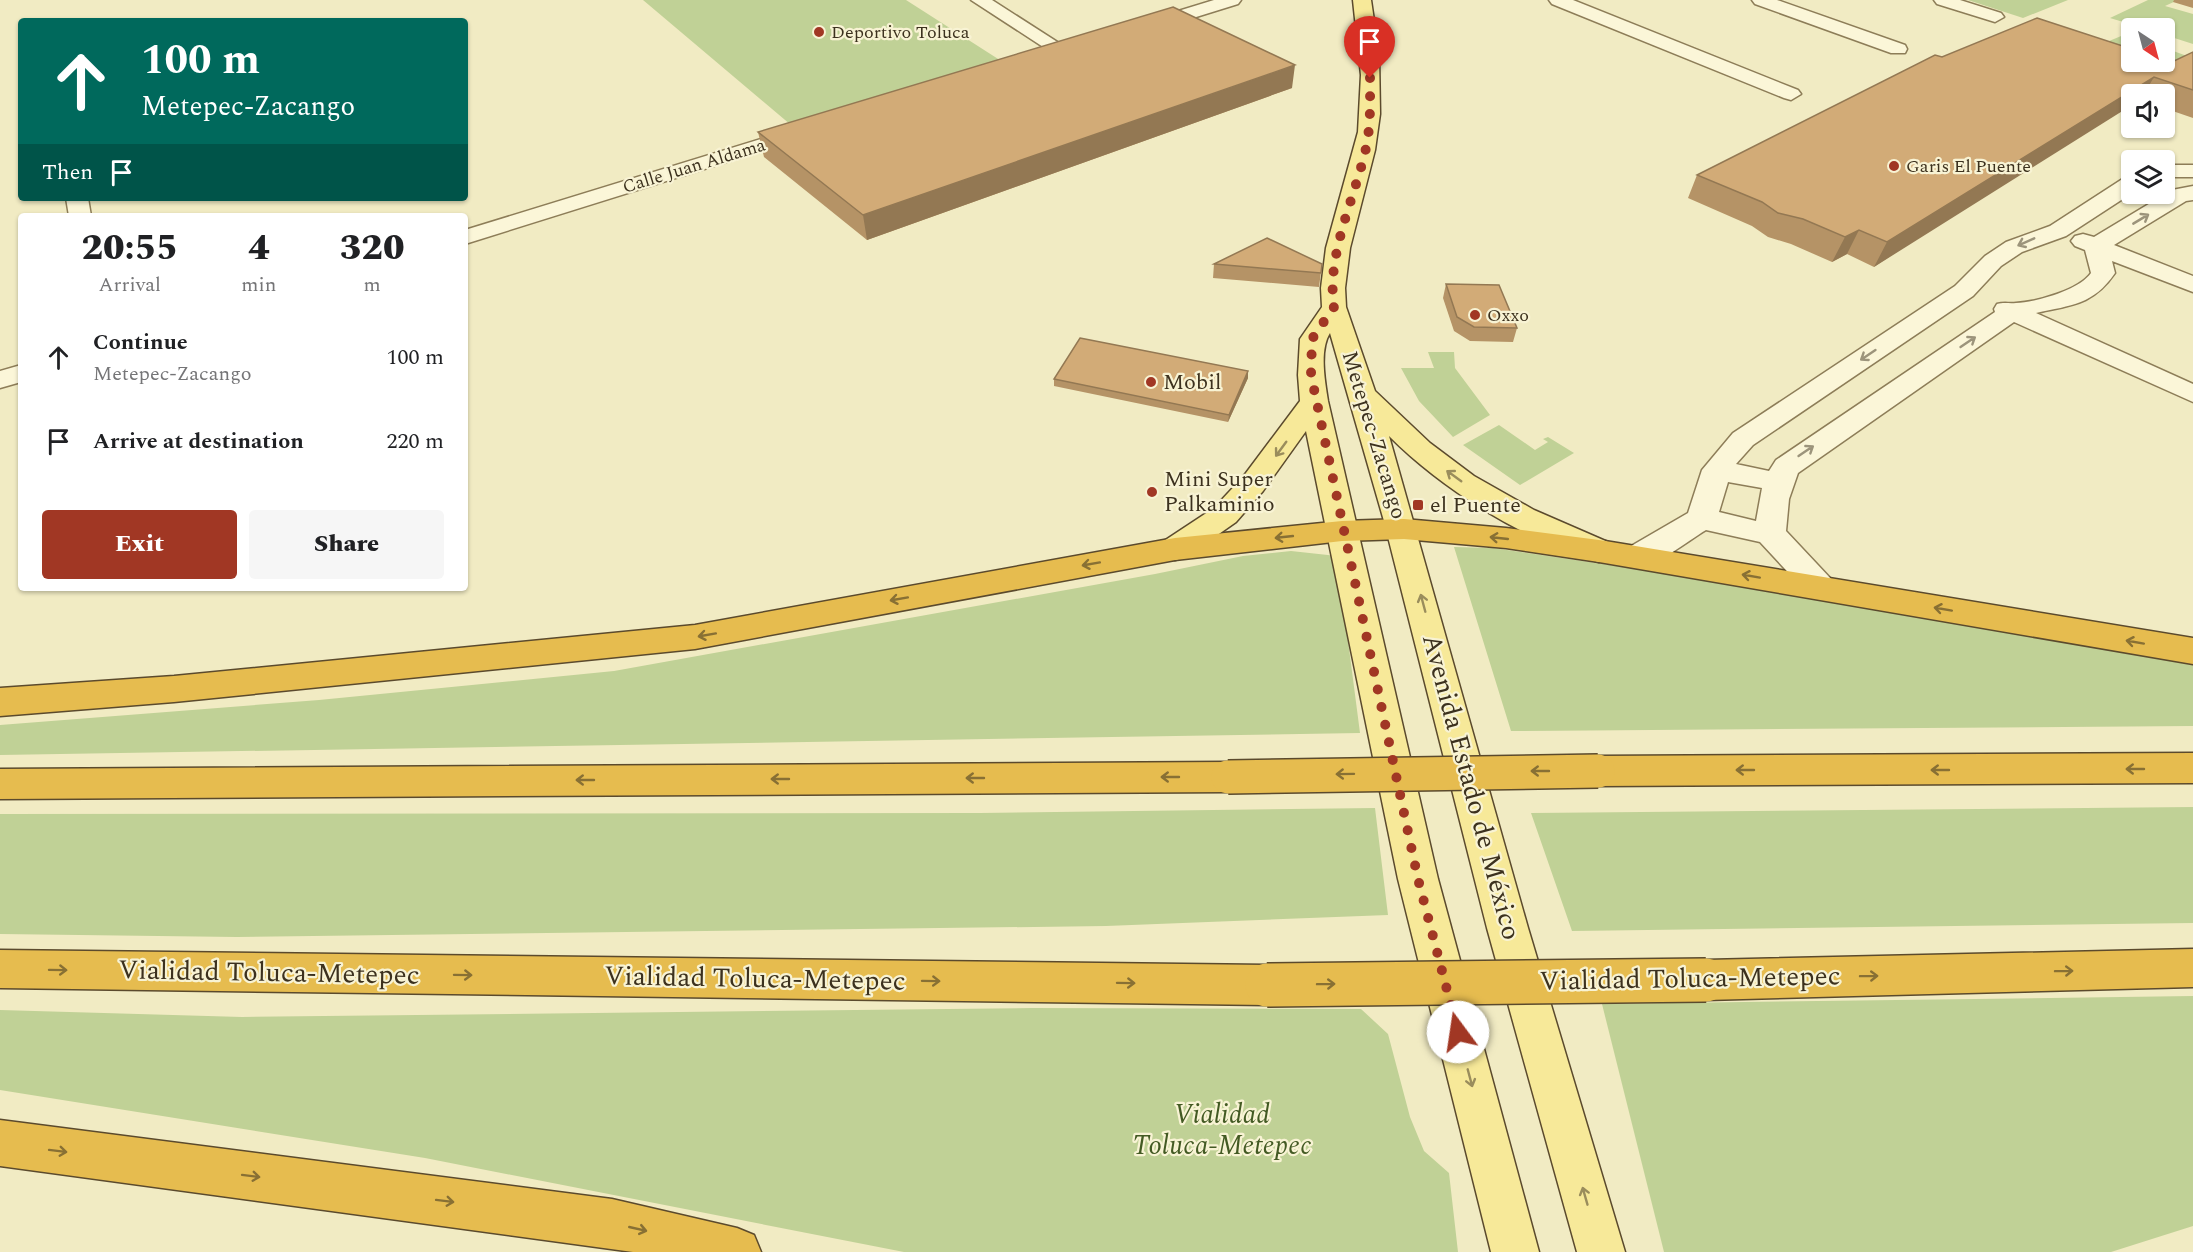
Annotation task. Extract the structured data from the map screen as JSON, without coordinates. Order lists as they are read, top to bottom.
{
  "streets": {
    "highway": ["Vialidad Toluca-Metepec"],
    "main road": ["Metepec-Zacango", "Avenida Estado de México"],
    "street": ["Calle Juan Aldama"]
  },
  "crossings": [
    ["Metepec-Zacango", "Avenida Estado de México"]
  ],
  "parks": ["Vialidad Toluca-Metepec"],
  "places": {
    "other": [
      "Deportivo Toluca",
      "Garis El Puente",
      "Oxxo",
      "Mobil",
      "Mini Super Palkaminio"
    ],
    "transit": ["el Puente"]
  },
  "north": "bottom right",
  "page": {
    "turn": ["100 m", "Metepec-Zacango"],
    "then": "Then",
    "eta": [
      "20:55",
      "Arrival",
      "4",
      "min",
      "320",
      "m"
    ],
    "list": [
      {
        "name": "Continue",
        "note": "Metepec-Zacango",
        "value": "100 m"
      },
      {
        "name": "Arrive at destination",
        "value": "220 m"
      }
    ],
    "buttons": ["Exit", "Share"]
  }
}
